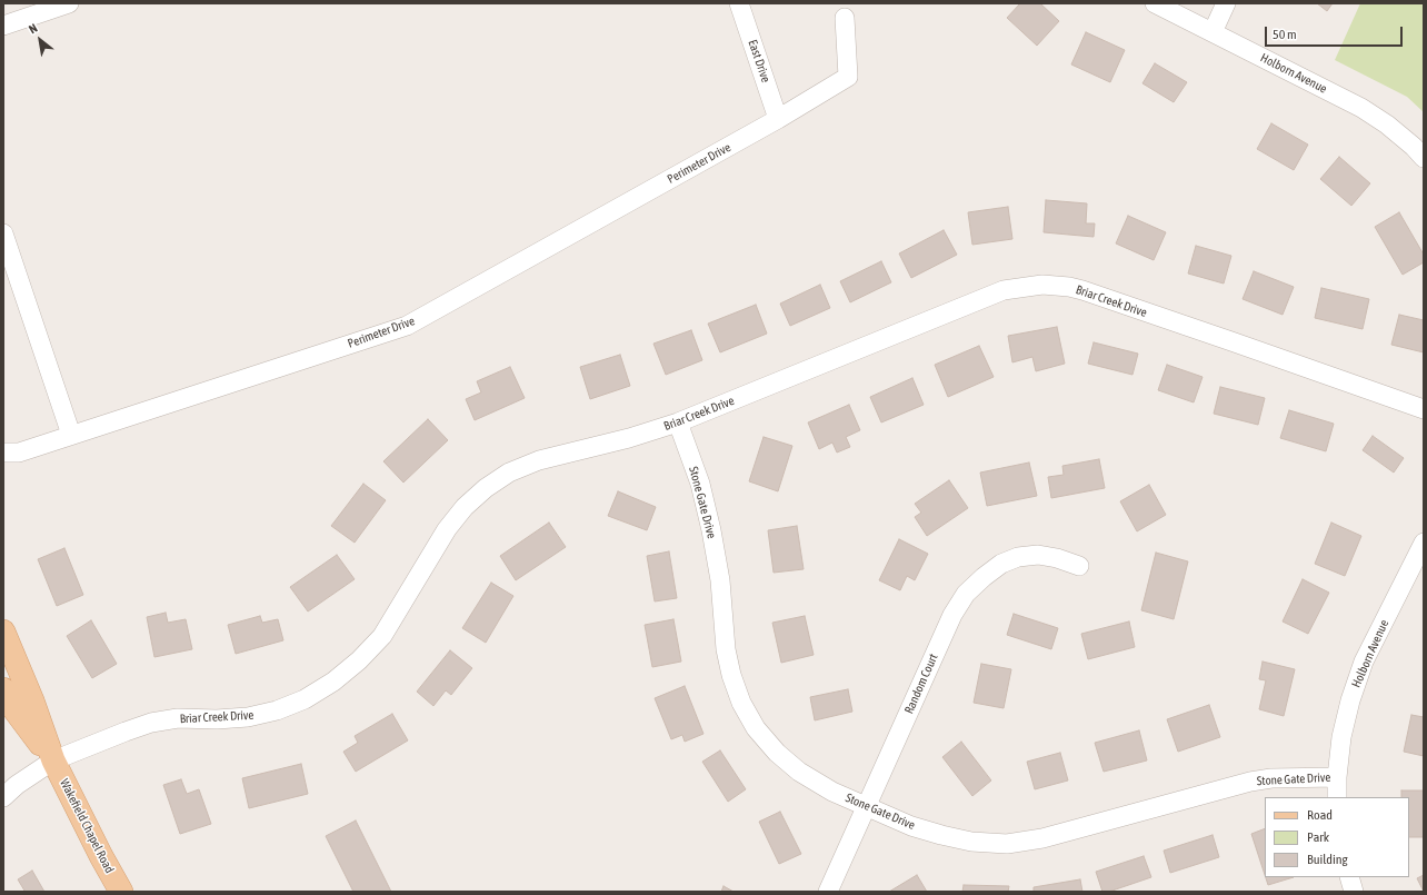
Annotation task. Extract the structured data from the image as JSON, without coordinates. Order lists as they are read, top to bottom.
{
  "streets": {
    "main road": ["Wakefield Chapel Road"],
    "street": [
      "East Drive",
      "Holborn Avenue",
      "Perimeter Drive",
      "Briar Creek Drive",
      "Stone Gate Drive",
      "Random Court"
    ]
  },
  "crossings": [
    ["East Drive", "Perimeter Drive"],
    ["Holborn Avenue", "Stone Gate Drive"],
    ["Briar Creek Drive", "Stone Gate Drive"],
    ["Briar Creek Drive", "Wakefield Chapel Road"],
    ["Stone Gate Drive", "Random Court"]
  ],
  "legend": ["Road", "Park", "Building"],
  "scale_bar": "50 m",
  "north": "top left"
}
